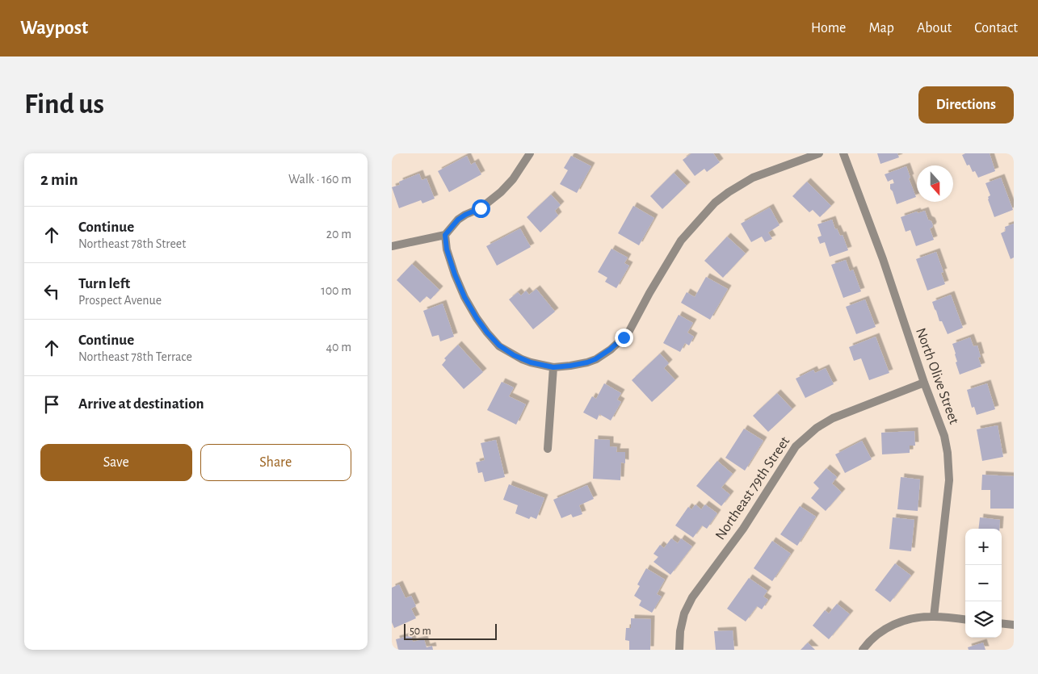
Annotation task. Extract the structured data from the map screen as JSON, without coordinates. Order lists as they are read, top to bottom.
{
  "streets": {
    "street": ["North Olive Street", "Northeast 79th Street"]
  },
  "crossings": [
    ["North Olive Street", "Northeast 79th Street"]
  ],
  "scale_bar": "50 m",
  "north": "bottom",
  "page": {
    "header": "Waypost",
    "nav": [
      "Home",
      "Map",
      "About",
      "Contact"
    ],
    "buttons": [
      "Directions",
      ["Save", "Share"]
    ],
    "title": "Find us",
    "heading": ["2 min", "Walk · 160 m"],
    "list": [
      ["Continue", "Northeast 78th Street", "20 m"],
      ["Turn left", "Prospect Avenue", "100 m"],
      ["Continue", "Northeast 78th Terrace", "40 m"],
      "Arrive at destination"
    ],
    "map_buttons": ["+", "−"],
    "scale": "50 m"
  }
}
